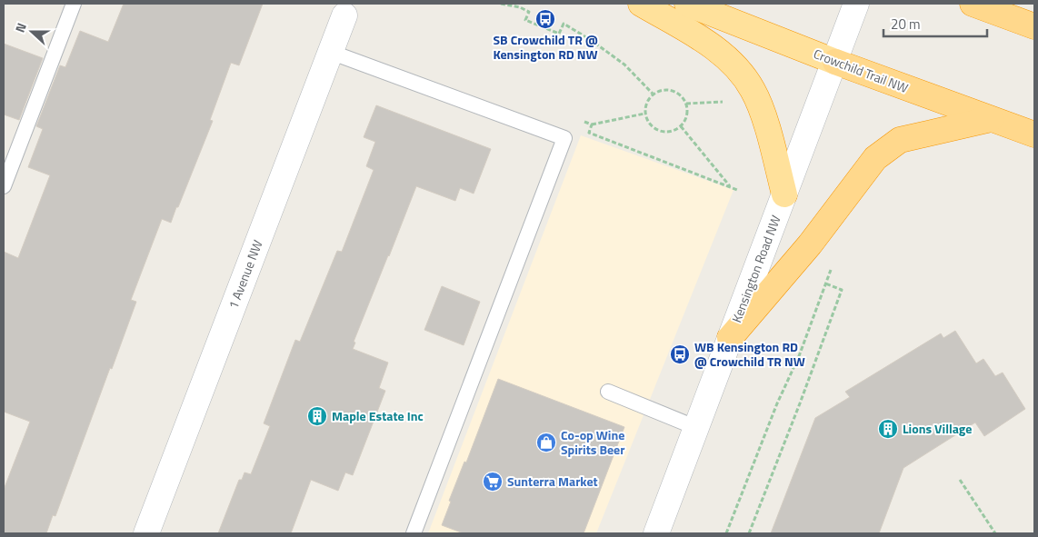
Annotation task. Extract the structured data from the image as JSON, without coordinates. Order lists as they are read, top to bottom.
{
  "streets": {
    "highway": ["Crowchild Trail NW"],
    "street": ["Kensington Road NW", "1 Avenue NW"]
  },
  "crossings": [
    ["Crowchild Trail NW", "Kensington Road NW"]
  ],
  "places": {
    "bus stop": ["SB Crowchild TR @ Kensington RD NW", "WB Kensington RD @ Crowchild TR NW"],
    "building": ["Maple Estate Inc", "Lions Village"],
    "shop": ["Co-op Wine Spirits Beer"],
    "supermarket": ["Sunterra Market"]
  },
  "scale_bar": "20 m",
  "north": "left"
}
